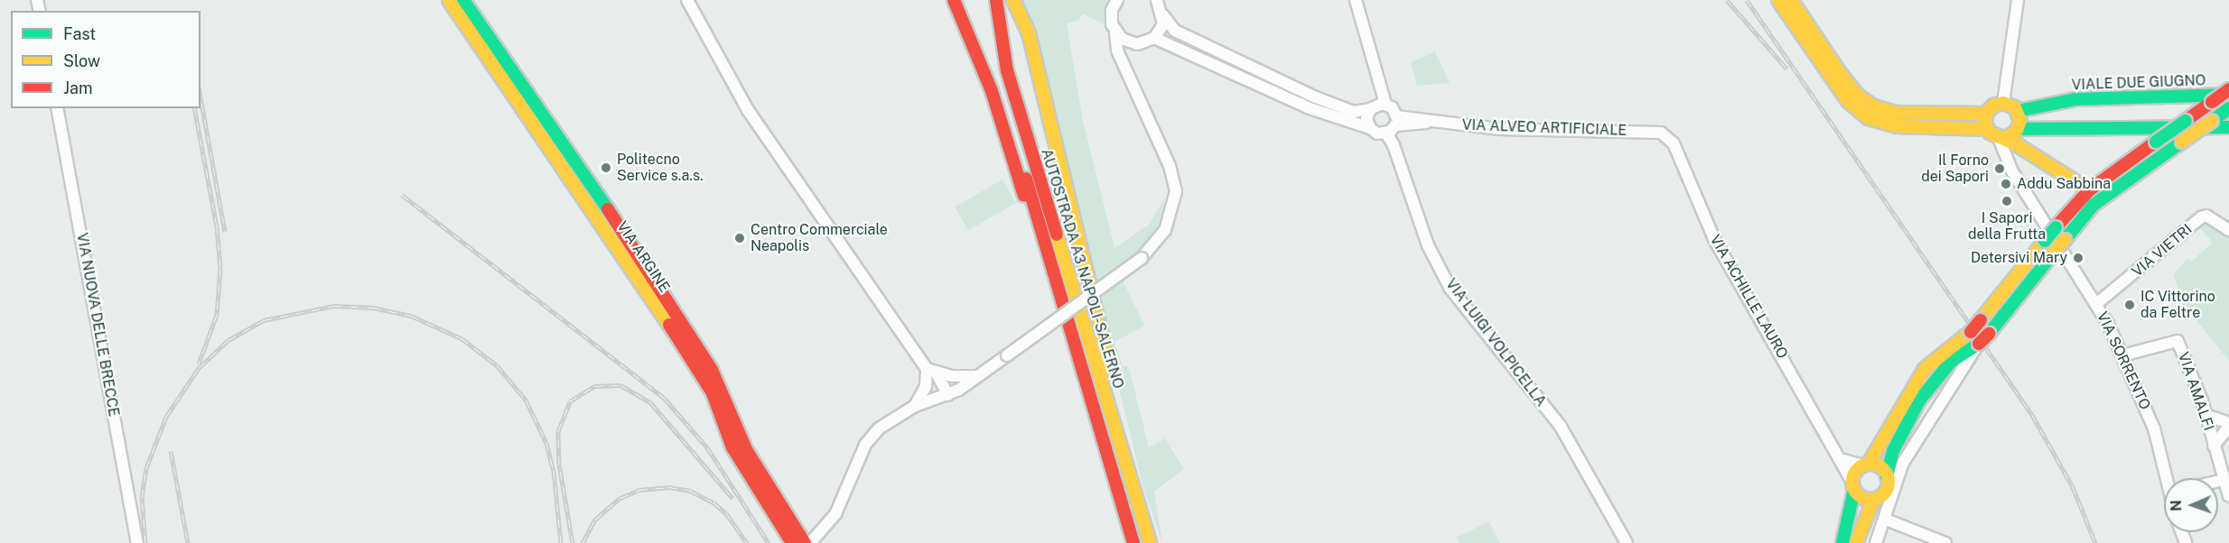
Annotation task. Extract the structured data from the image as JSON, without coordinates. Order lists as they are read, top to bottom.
{
  "streets": {
    "main road": ["VIALE DUE GIUGNO", "VIA ARGINE", "AUTOSTRADA A3 NAPOLI-SALERNO"],
    "street": [
      "VIA ALVEO ARTIFICIALE",
      "VIA VIETRI",
      "VIA ACHILLE LAURO",
      "VIA NUOVA DELLE BRECCE",
      "VIA LUIGI VOLPICELLA",
      "VIA SORRENTO",
      "VIA AMALFI"
    ]
  },
  "crossings": [
    ["VIALE DUE GIUGNO", "VIA SORRENTO"],
    ["VIA ALVEO ARTIFICIALE", "VIA ACHILLE LAURO"],
    ["VIA VIETRI", "VIA SORRENTO"],
    ["VIA SORRENTO", "VIA AMALFI"]
  ],
  "places": [
    "Politecno Service s.a.s.",
    "Il Forno dei Sapori",
    "Addu Sabbina",
    "I Sapori della Frutta",
    "Centro Commerciale Neapolis",
    "Detersivi Mary",
    "IC Vittorino da Feltre"
  ],
  "legend": ["Fast", "Slow", "Jam"],
  "north": "left"
}
